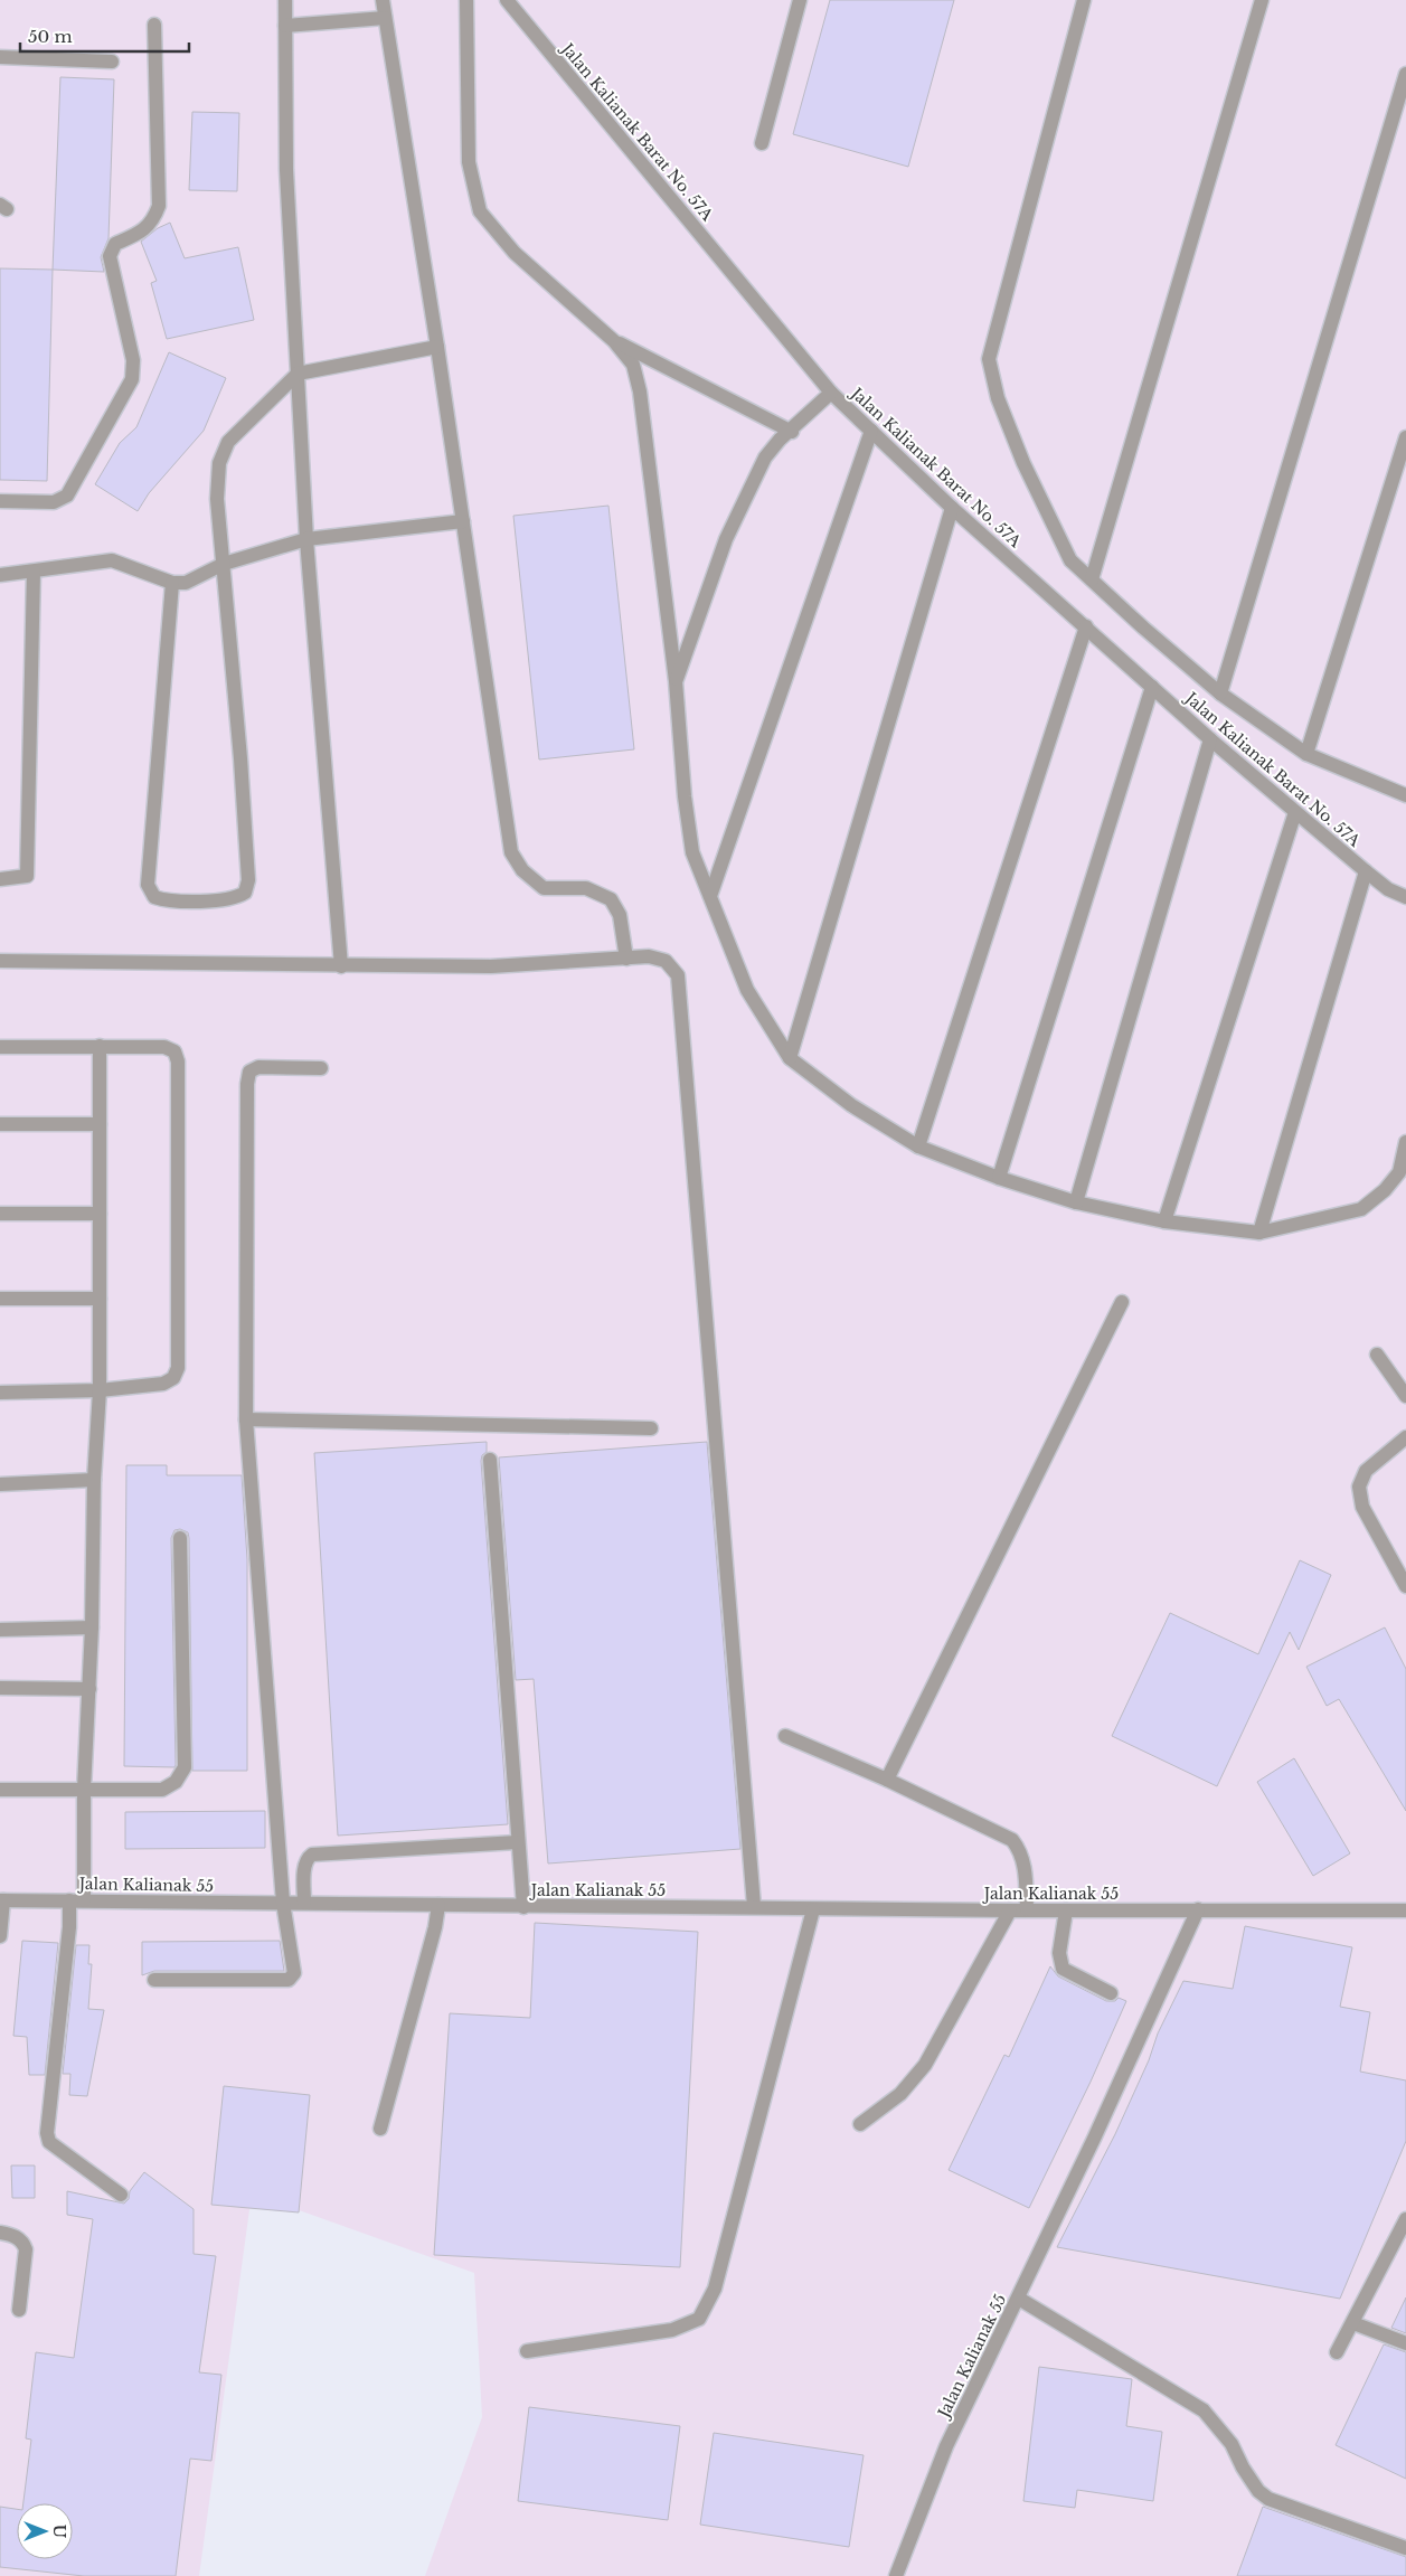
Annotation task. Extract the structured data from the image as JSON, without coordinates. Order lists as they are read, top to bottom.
{
  "streets": {
    "lane": ["Jalan Kalianak Barat No. 57A", "Jalan Kalianak 55"]
  },
  "scale_bar": "50 m",
  "north": "right"
}
